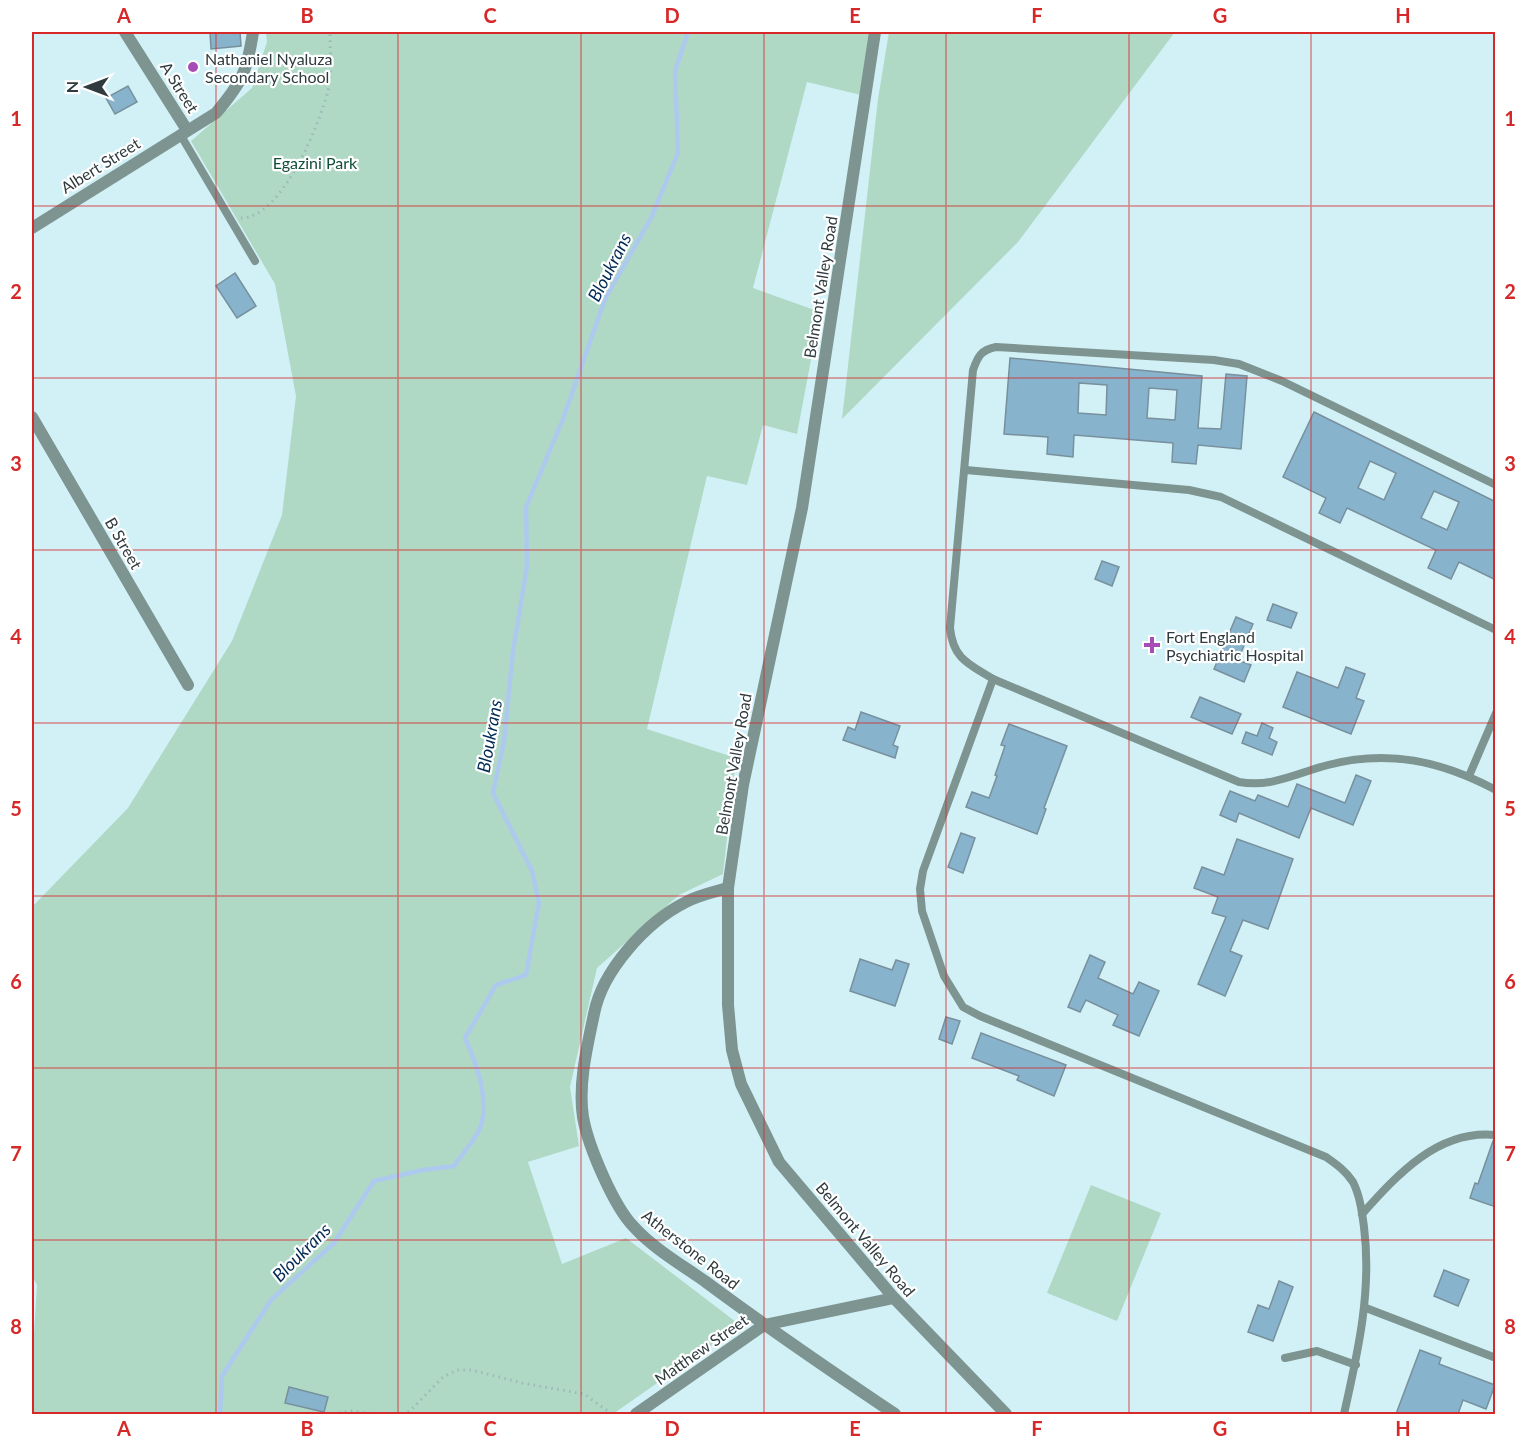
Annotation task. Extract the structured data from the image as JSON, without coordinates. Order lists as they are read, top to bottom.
{
  "streets": {
    "street": [
      "A Street",
      "Albert Street",
      "Belmont Valley Road",
      "B Street",
      "Atherstone Road",
      "Matthew Street"
    ]
  },
  "crossings": [
    ["A Street", "Albert Street"],
    ["Belmont Valley Road", "Atherstone Road"],
    ["Belmont Valley Road", "Matthew Street"],
    ["Atherstone Road", "Matthew Street"]
  ],
  "water": ["Bloukrans"],
  "parks": ["Egazini Park"],
  "places": {
    "other": ["Nathaniel Nyaluza Secondary School"],
    "health": ["Fort England Psychiatric Hospital"]
  },
  "north": "left",
  "grid": {
    "columns": [
      "A",
      "B",
      "C",
      "D",
      "E",
      "F",
      "G",
      "H"
    ],
    "rows": [
      "1",
      "2",
      "3",
      "4",
      "5",
      "6",
      "7",
      "8"
    ]
  }
}
